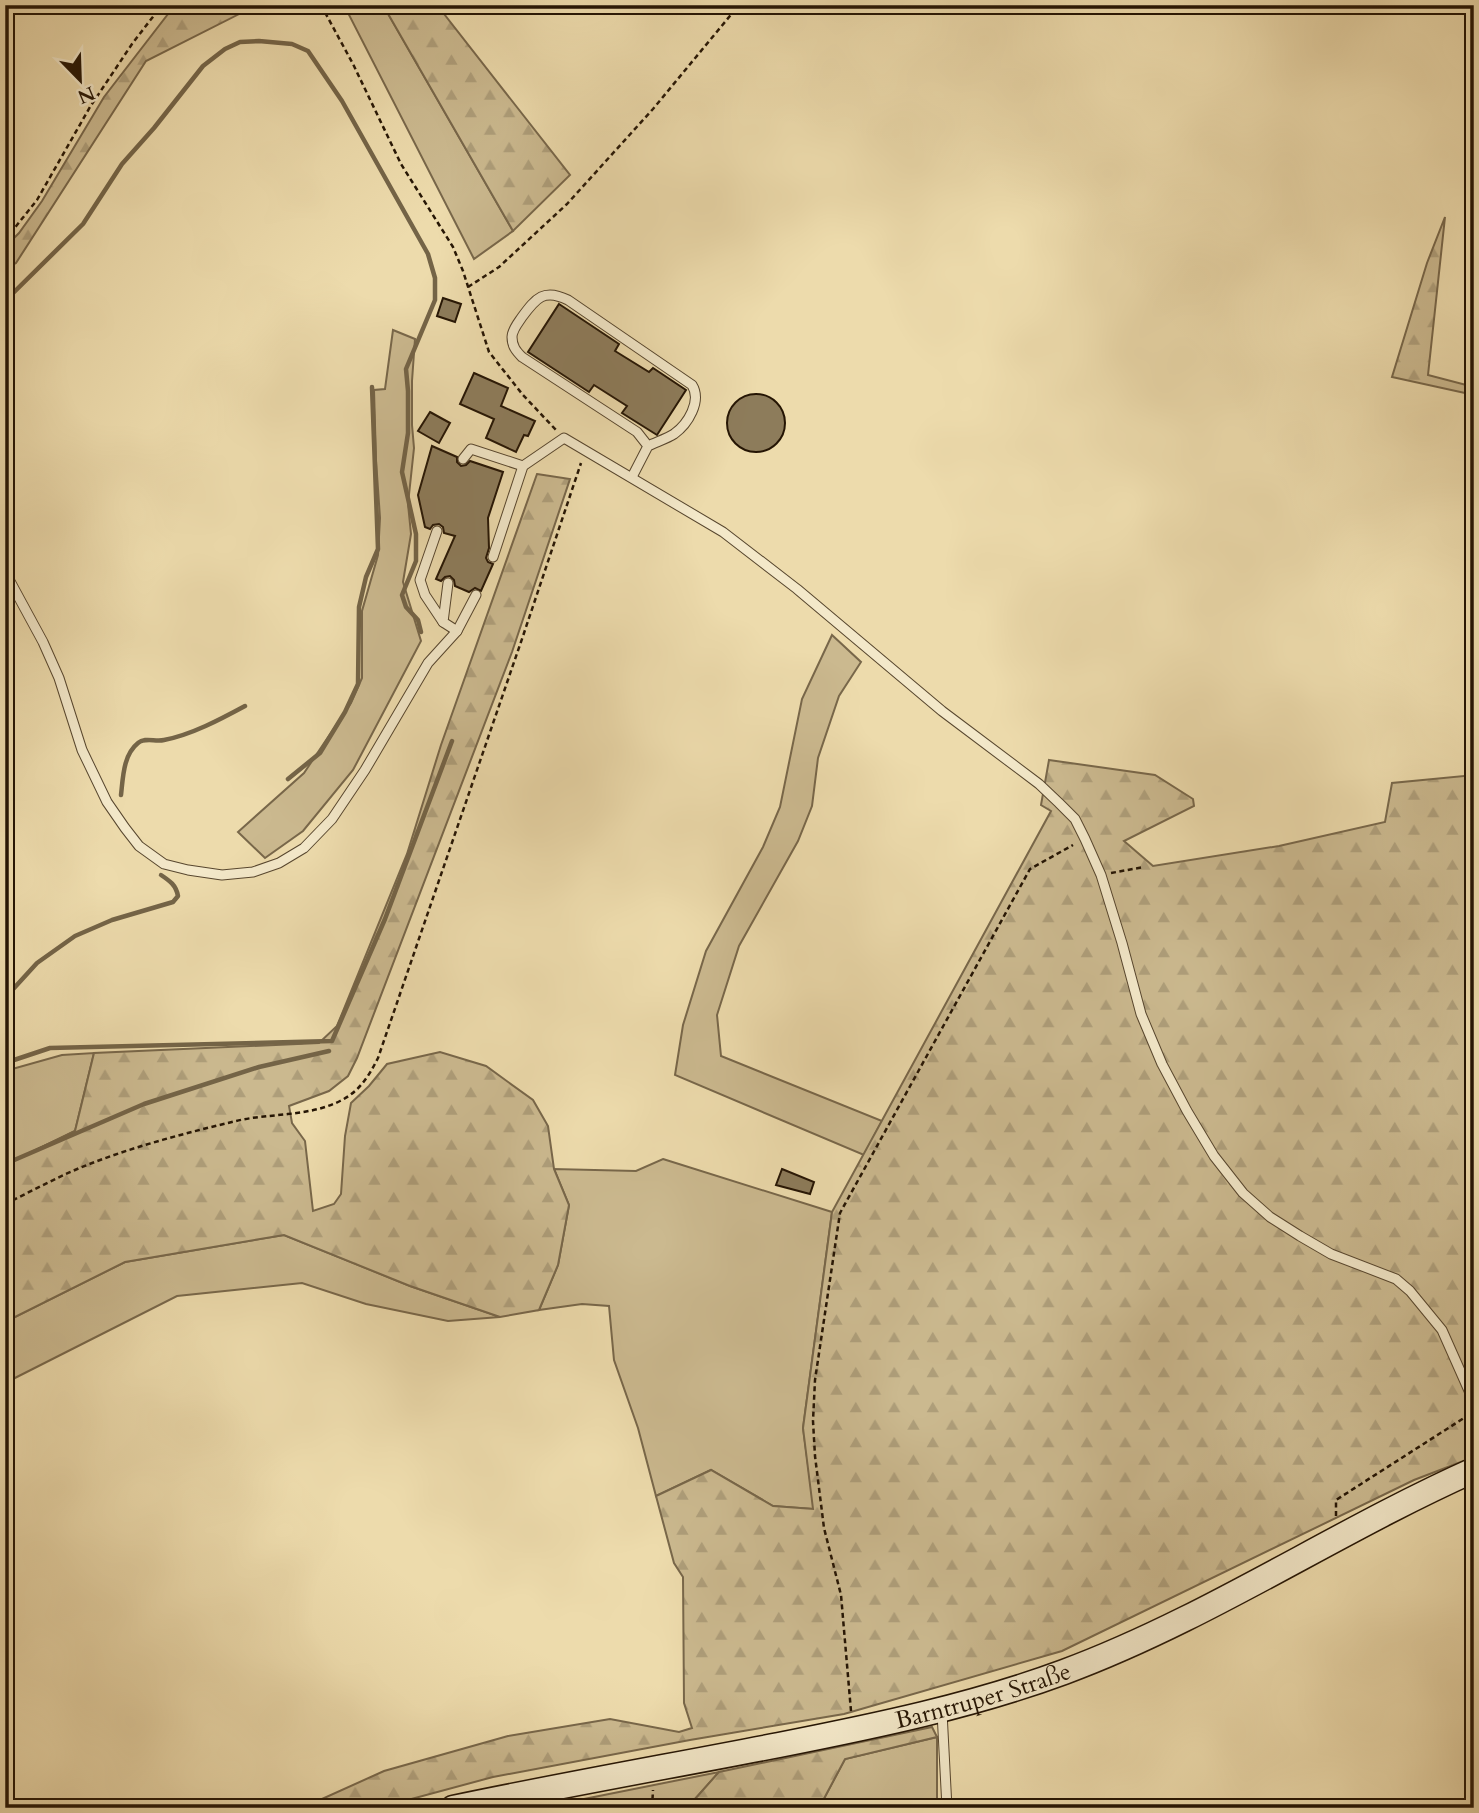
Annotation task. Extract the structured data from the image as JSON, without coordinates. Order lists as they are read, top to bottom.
{
  "streets": {
    "main road": ["Barntruper Straße"]
  },
  "north": "bottom right"
}
